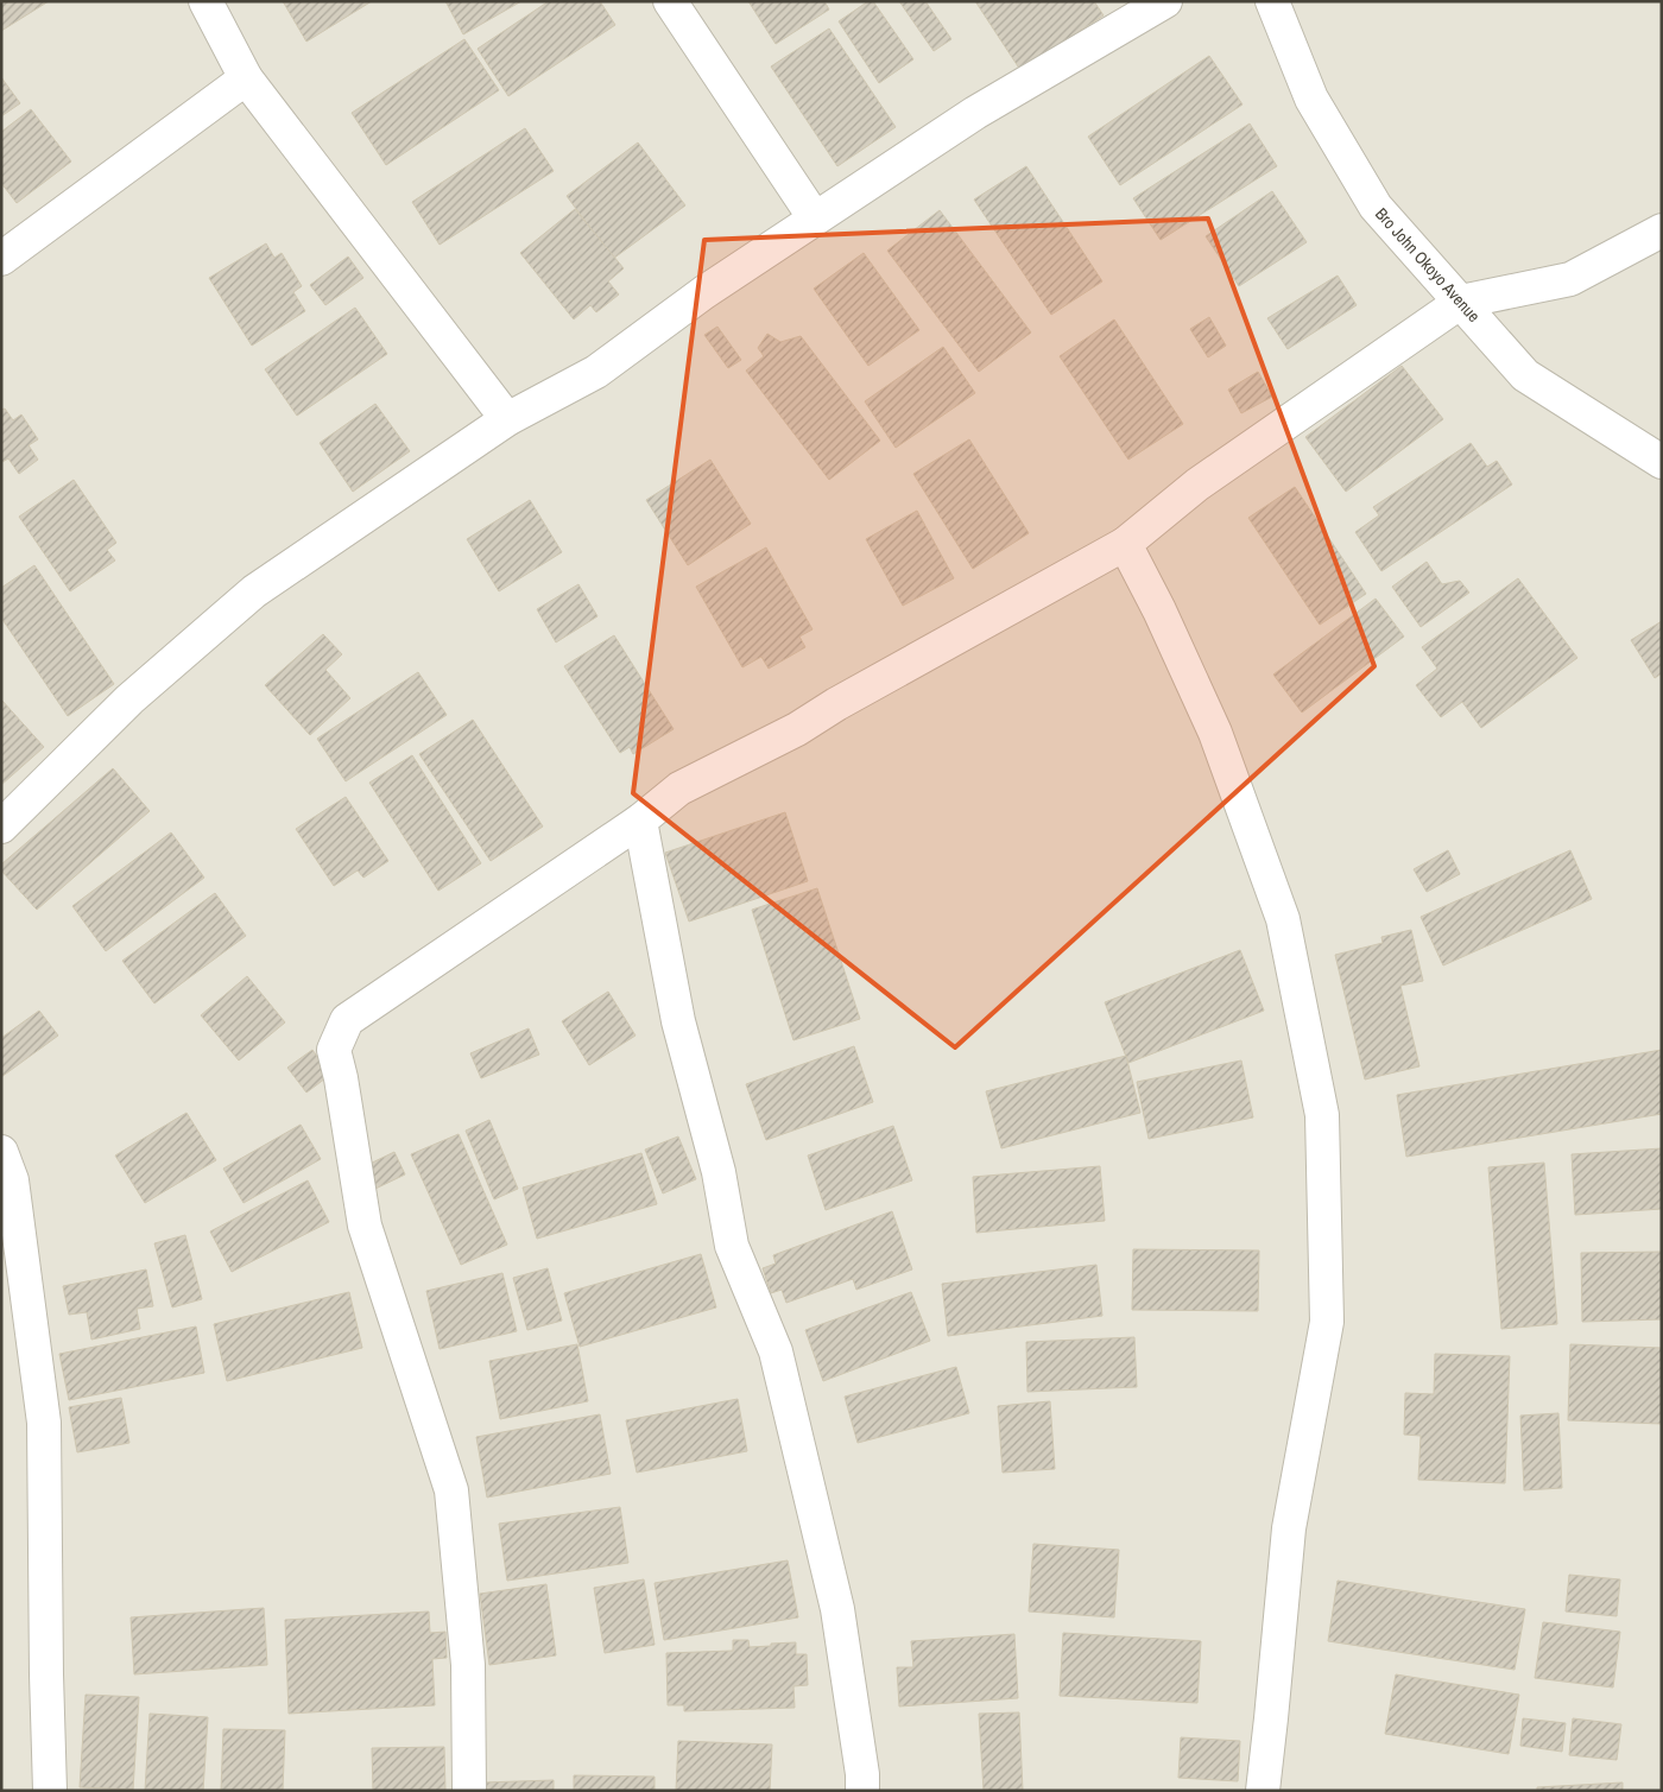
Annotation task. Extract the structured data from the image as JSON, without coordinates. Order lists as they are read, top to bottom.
{
  "streets": {
    "street": ["Bro John Okoyo Avenue"]
  }
}
